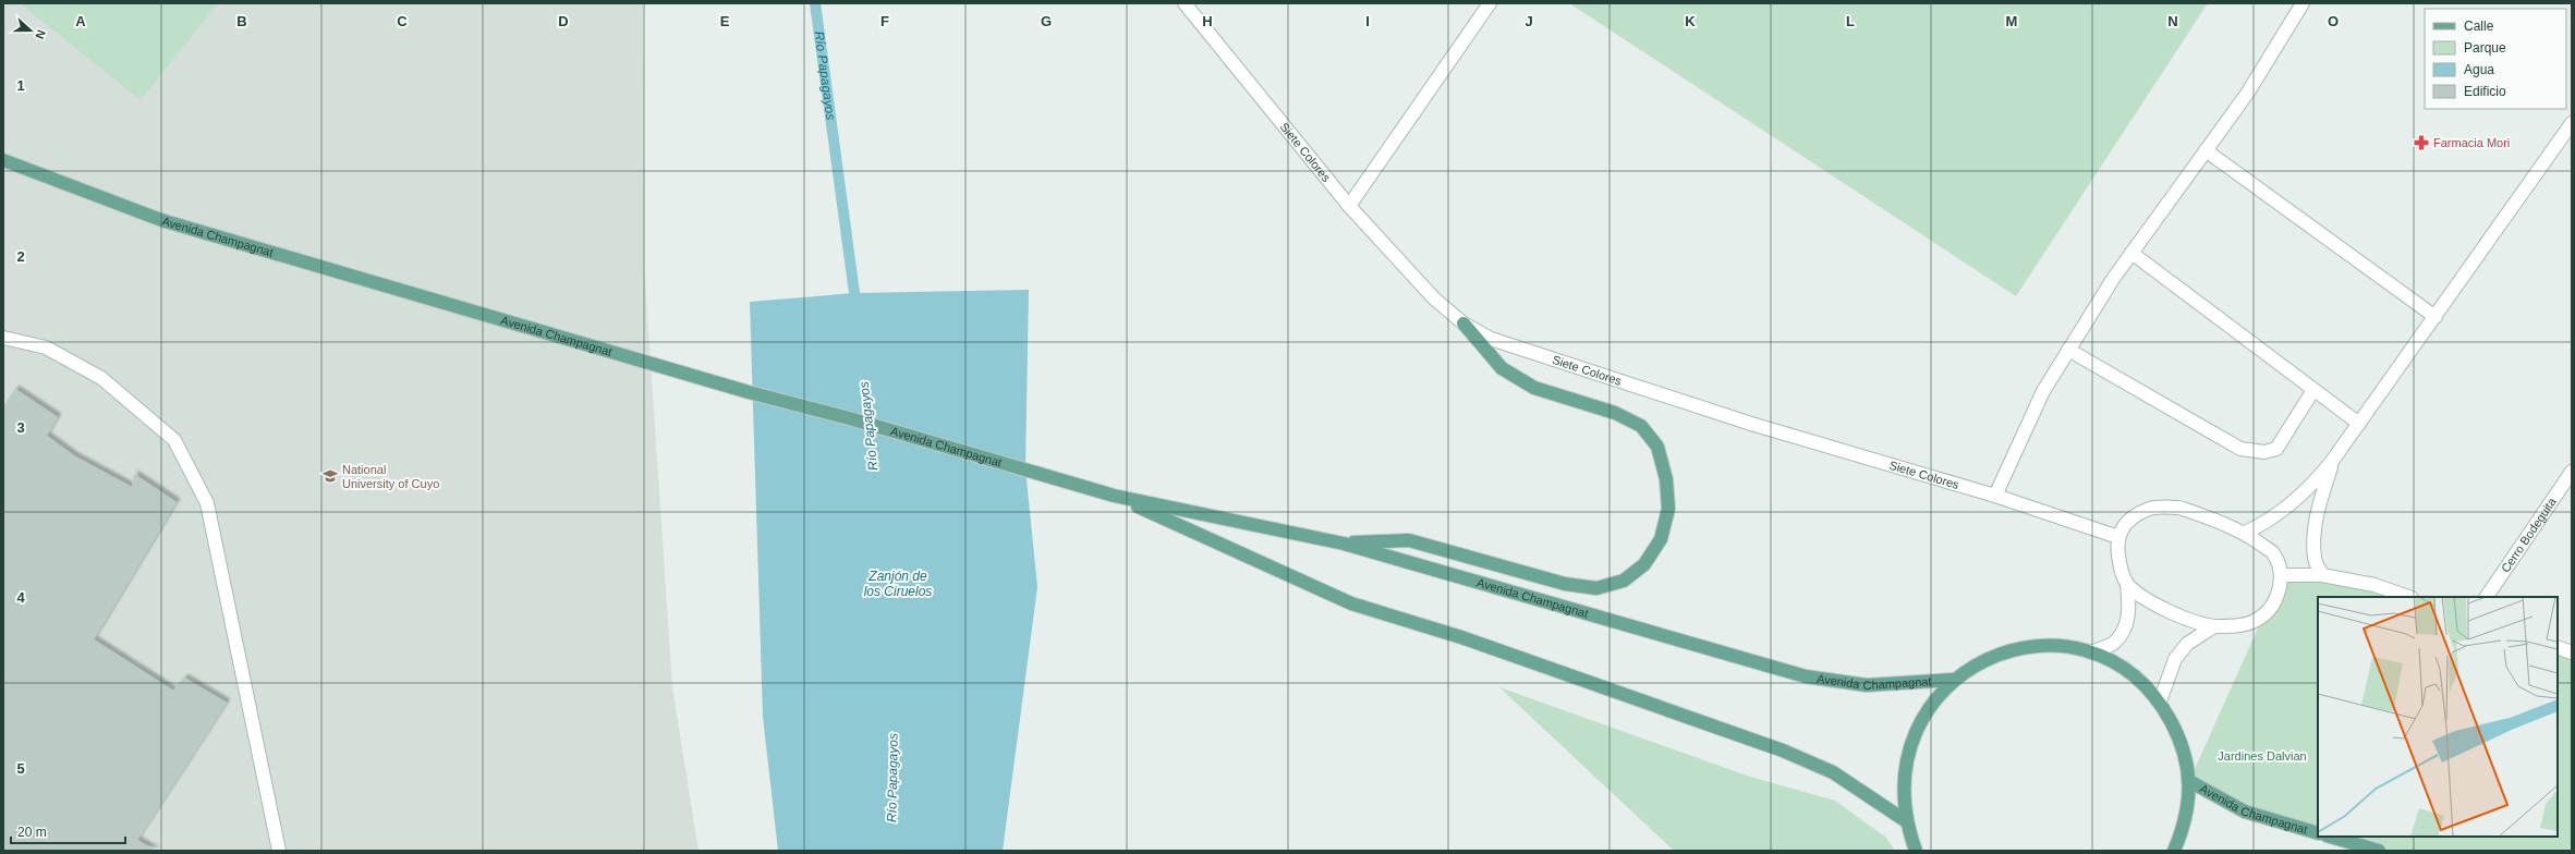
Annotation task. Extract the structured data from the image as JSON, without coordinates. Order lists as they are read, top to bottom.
{
  "streets": {
    "main road": ["Avenida Champagnat"],
    "street": ["Siete Colores", "Cerro Bodeguita"]
  },
  "water": ["Río Papagayos", "Zanjón de los Ciruelos"],
  "parks": ["Jardines Dalvian"],
  "places": {
    "pharmacy": ["Farmacia Mori"],
    "school or university": ["National University of Cuyo"]
  },
  "legend": [
    "Calle",
    "Parque",
    "Agua",
    "Edificio"
  ],
  "scale_bar": "20 m",
  "north": "right",
  "grid": {
    "columns": [
      "A",
      "B",
      "C",
      "D",
      "E",
      "F",
      "G",
      "H",
      "I",
      "J",
      "K",
      "L",
      "M",
      "N",
      "O"
    ],
    "rows": [
      "1",
      "2",
      "3",
      "4",
      "5"
    ]
  }
}
